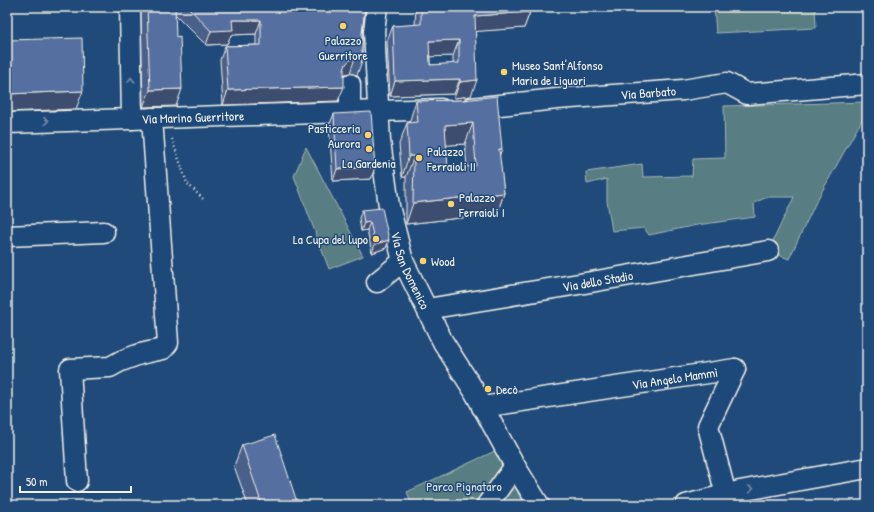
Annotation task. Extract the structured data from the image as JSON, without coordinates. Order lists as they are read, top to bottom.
{
  "streets": {
    "street": [
      "Via Barbato",
      "Via Marino Guerritore",
      "Via San Domenico",
      "Via dello Stadio",
      "Via Angelo Mammì"
    ]
  },
  "crossings": [
    ["Via Barbato", "Via Marino Guerritore"],
    ["Via Barbato", "Via San Domenico"],
    ["Via Marino Guerritore", "Via San Domenico"],
    ["Via San Domenico", "Via dello Stadio"],
    ["Via San Domenico", "Via Angelo Mammì"]
  ],
  "parks": ["Parco Pignataro"],
  "places": [
    "Palazzo Guerritore",
    "Museo Sant'Alfonso Maria de Liguori",
    "Pasticceria Aurora",
    "La Gardenia",
    "Palazzo Ferraioli II",
    "Palazzo Ferraioli I",
    "La Cupa del lupo",
    "Wood",
    "Decò"
  ],
  "scale_bar": "50 m"
}
